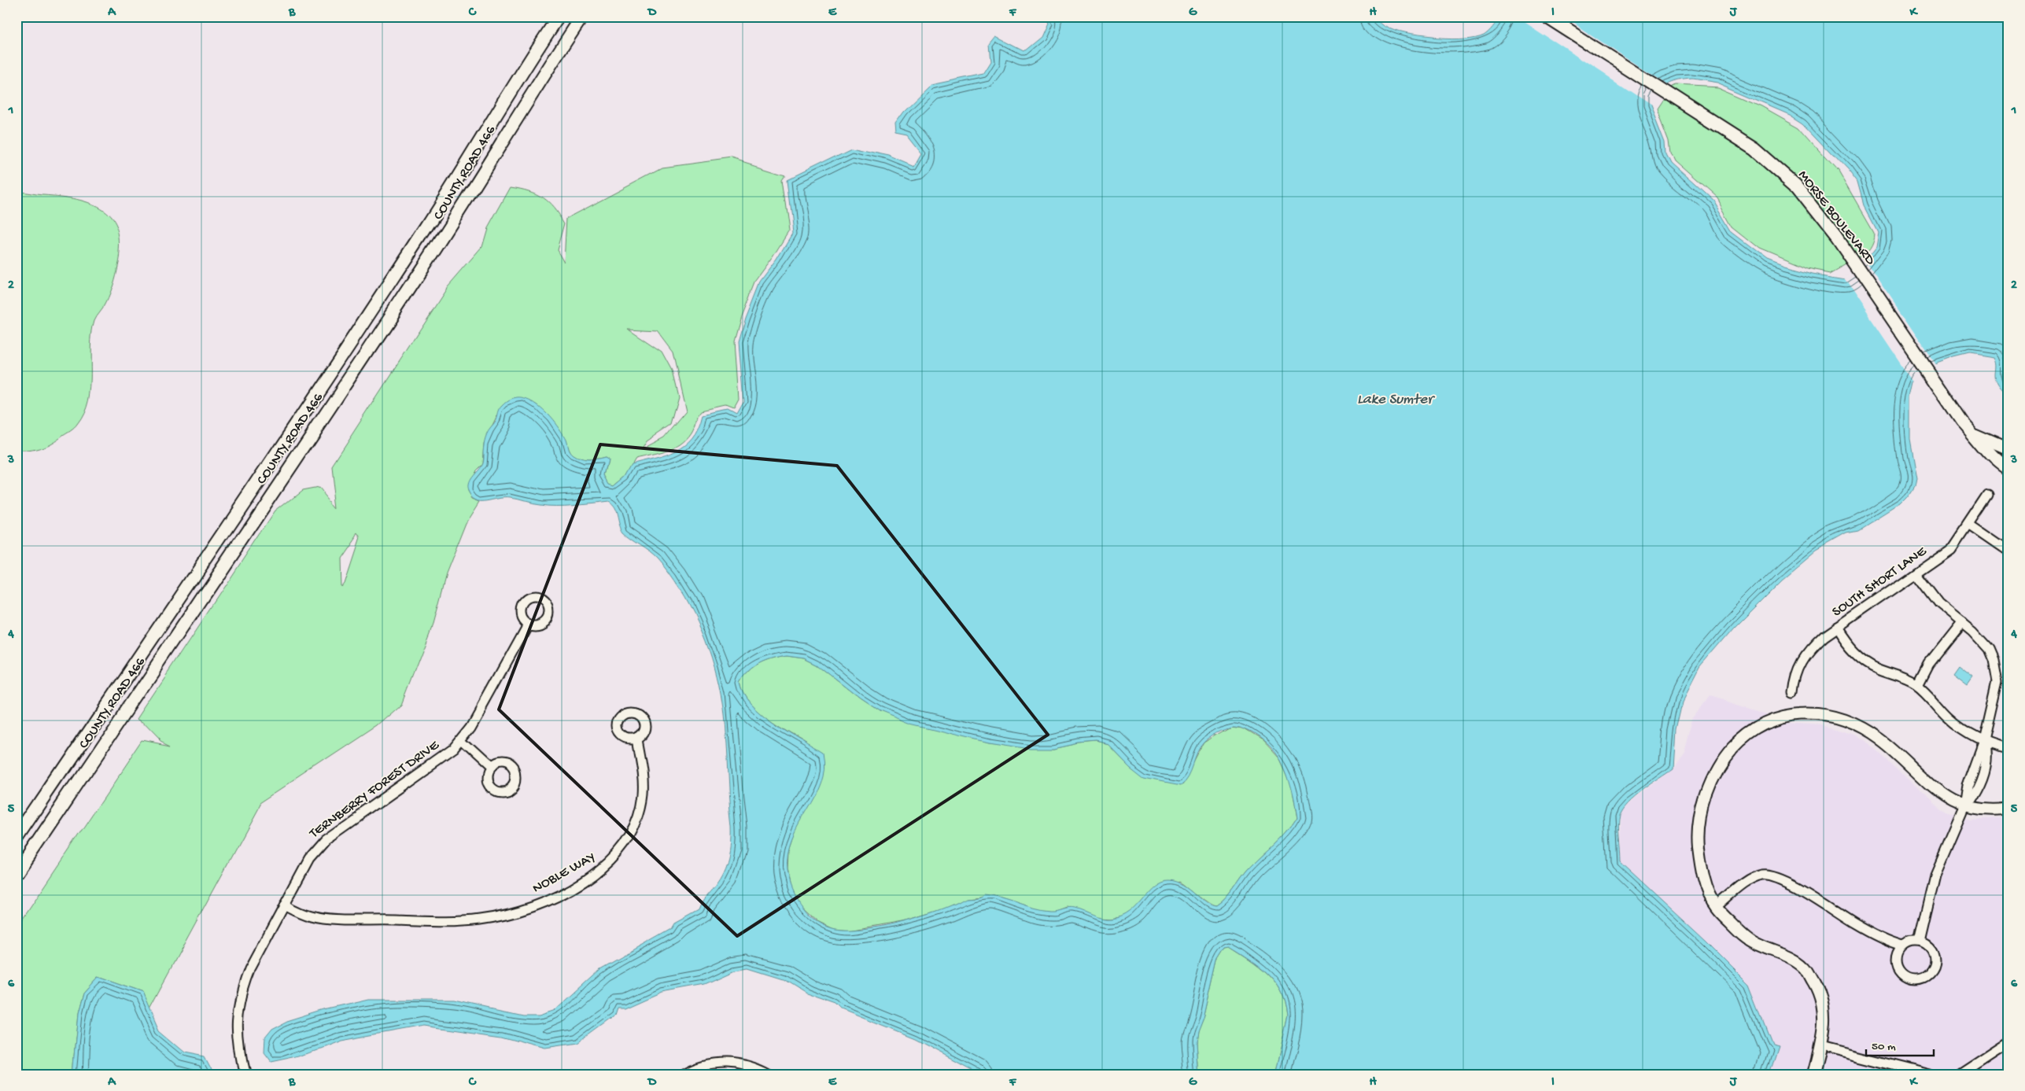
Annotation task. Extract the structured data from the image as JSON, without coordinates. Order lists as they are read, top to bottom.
{
  "streets": {
    "main road": ["COUNTY ROAD 466", "MORSE BOULEVARD"],
    "street": ["SOUTH SHORT LANE", "TERNBERRY FOREST DRIVE", "NOBLE WAY"]
  },
  "crossings": [
    ["TERNBERRY FOREST DRIVE", "NOBLE WAY"]
  ],
  "water": ["Lake Sumter"],
  "scale_bar": "50 m",
  "grid": {
    "columns": [
      "A",
      "B",
      "C",
      "D",
      "E",
      "F",
      "G",
      "H",
      "I",
      "J",
      "K"
    ],
    "rows": [
      "1",
      "2",
      "3",
      "4",
      "5",
      "6"
    ]
  }
}
